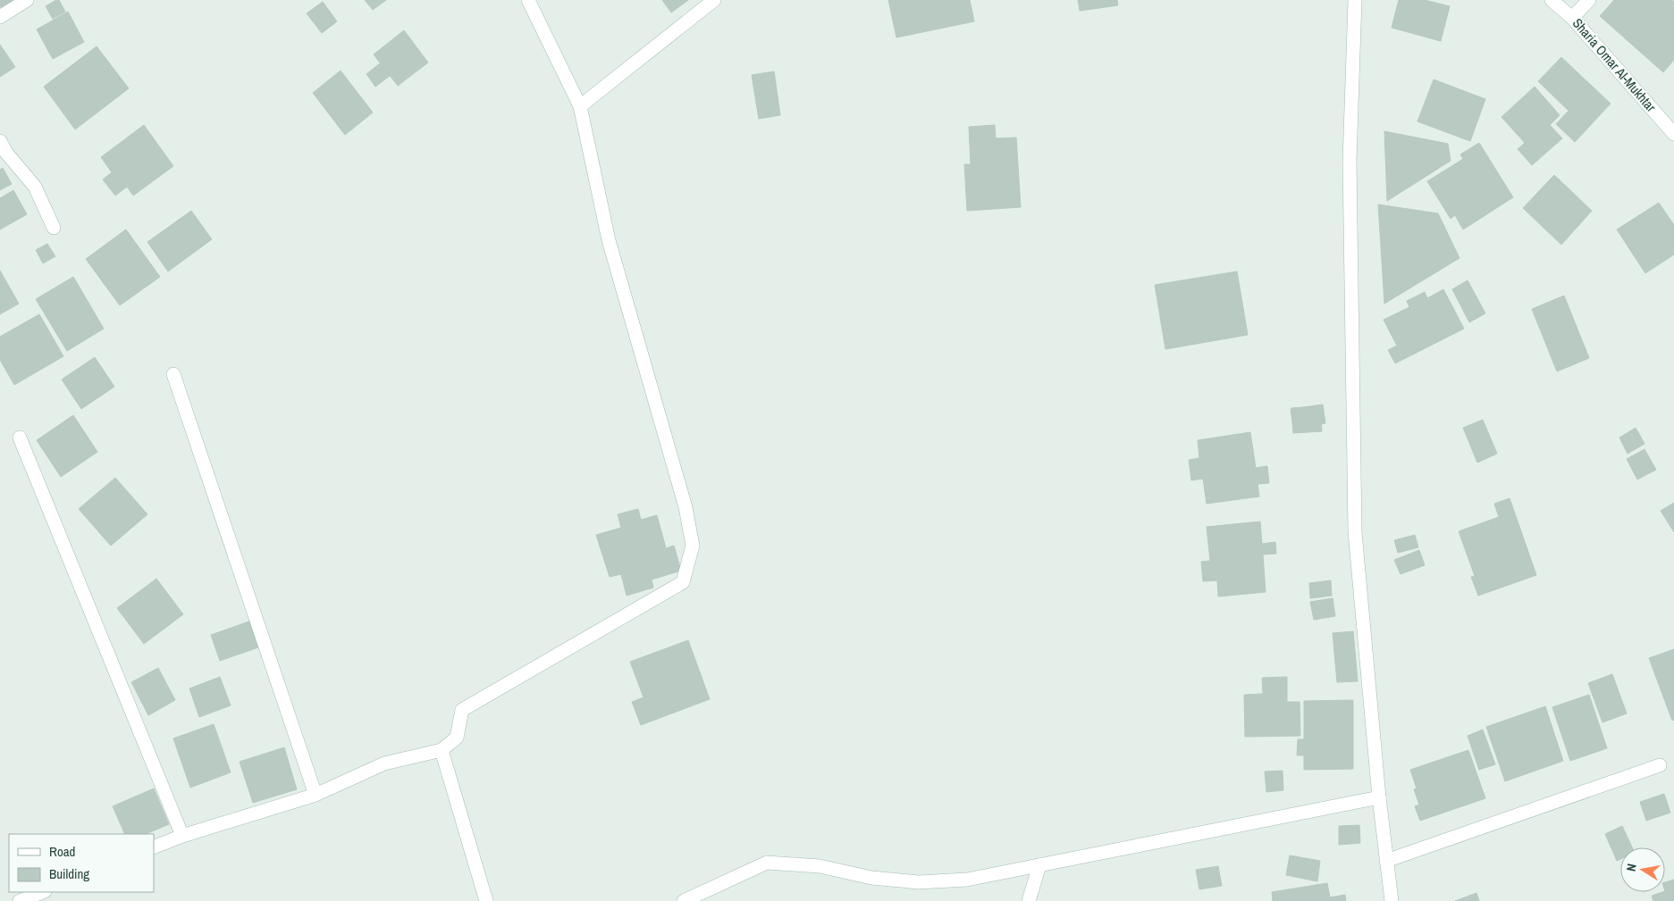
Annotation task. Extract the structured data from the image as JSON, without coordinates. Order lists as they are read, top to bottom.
{
  "streets": {
    "street": ["Sharia Omar Al-Mukhtar"]
  },
  "legend": ["Road", "Building"],
  "north": "left"
}
